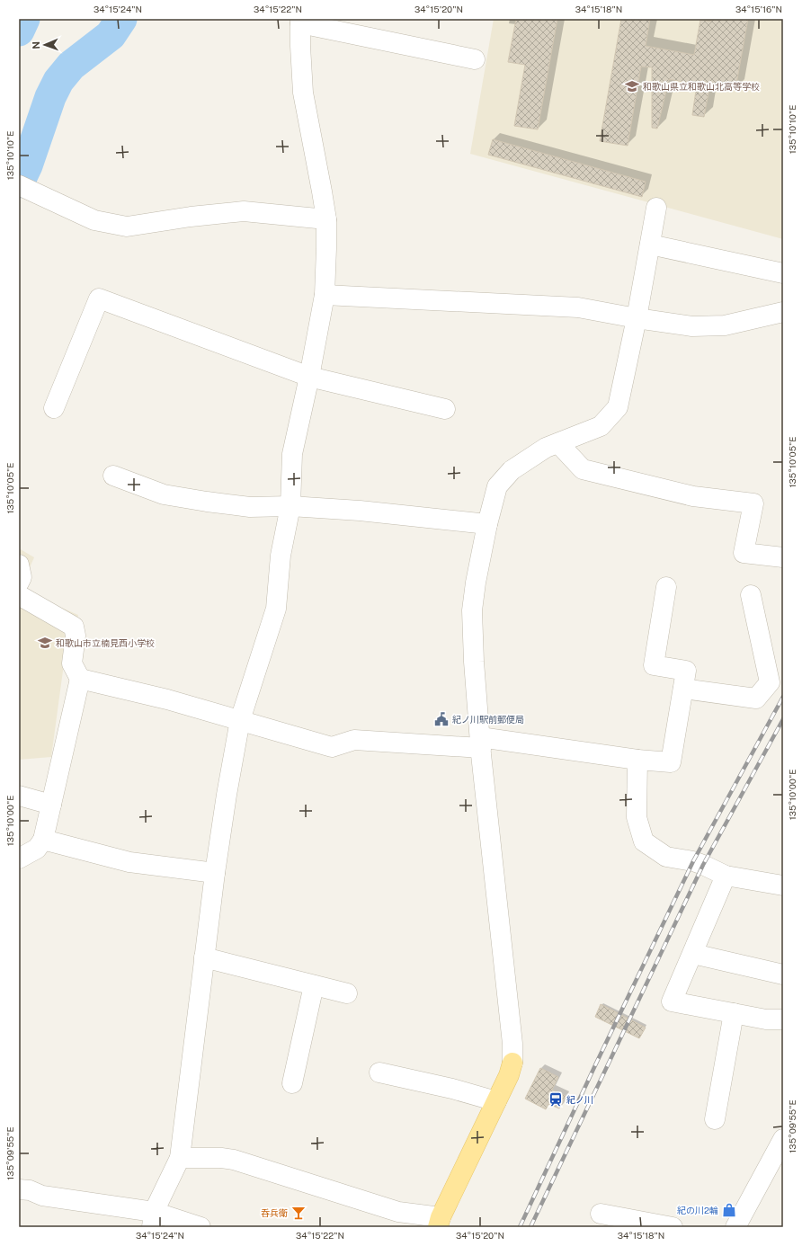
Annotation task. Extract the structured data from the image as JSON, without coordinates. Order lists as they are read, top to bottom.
{
  "places": {
    "school or university": ["和歌山県立和歌山北高等学校", "和歌山市立楠見西小学校"],
    "public building": ["紀ノ川駅前郵便局"],
    "station": ["紀ノ川"],
    "shop": ["紀の川2輪"],
    "bar": ["呑兵衛"]
  },
  "north": "left",
  "coordinates": [
    "34°15'24\"N",
    "34°15'22\"N",
    "34°15'20\"N",
    "34°15'18\"N",
    "34°15'16\"N",
    "135°10'10\"E",
    "135°10'05\"E",
    "135°10'00\"E",
    "135°09'55\"E"
  ]
}
